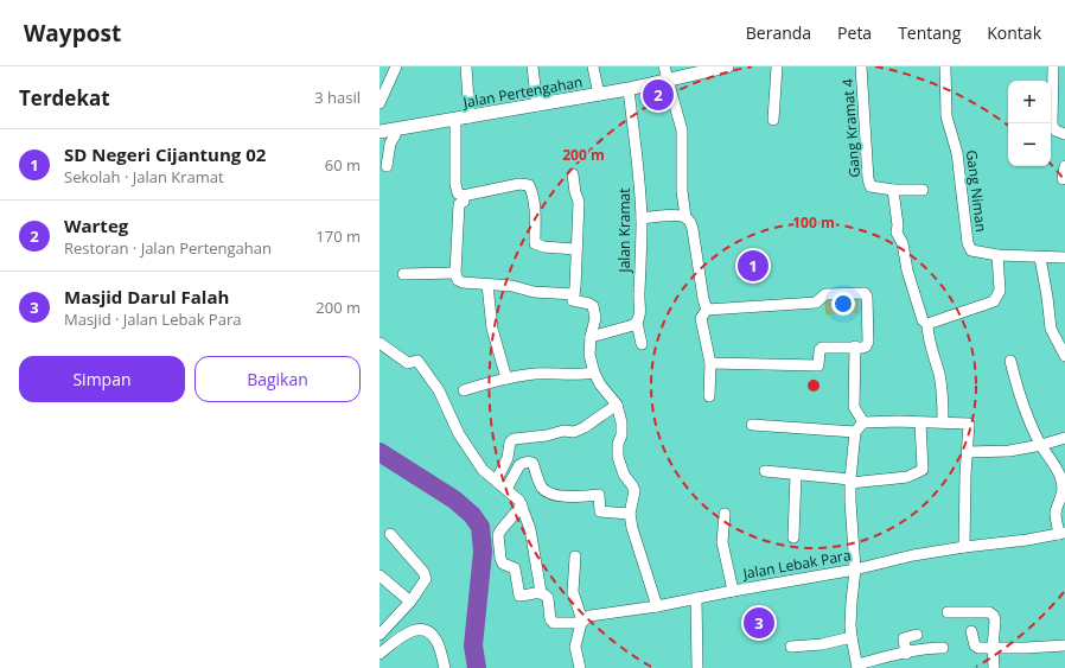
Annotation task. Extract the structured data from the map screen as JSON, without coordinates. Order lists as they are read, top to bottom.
{
  "streets": {
    "street": [
      "Jalan Pertengahan",
      "Gang Kramat 4",
      "Gang Niman",
      "Jalan Kramat",
      "Jalan Lebak Para"
    ]
  },
  "crossings": [
    ["Jalan Pertengahan", "Jalan Kramat"]
  ],
  "page": {
    "header": "Waypost",
    "nav": [
      "Beranda",
      "Peta",
      "Tentang",
      "Kontak"
    ],
    "heading": ["Terdekat", "3 hasil"],
    "pins": ["2", "1", "3"],
    "map_buttons": ["+", "−"],
    "list": [
      {
        "mark": "1",
        "name": "SD Negeri Cijantung 02",
        "note": "Sekolah · Jalan Kramat",
        "value": "60 m"
      },
      {
        "mark": "2",
        "name": "Warteg",
        "note": "Restoran · Jalan Pertengahan",
        "value": "170 m"
      },
      {
        "mark": "3",
        "name": "Masjid Darul Falah",
        "note": "Masjid · Jalan Lebak Para",
        "value": "200 m"
      }
    ],
    "buttons": ["Simpan", "Bagikan"]
  },
  "rings": ["200 m", "100 m"]
}
